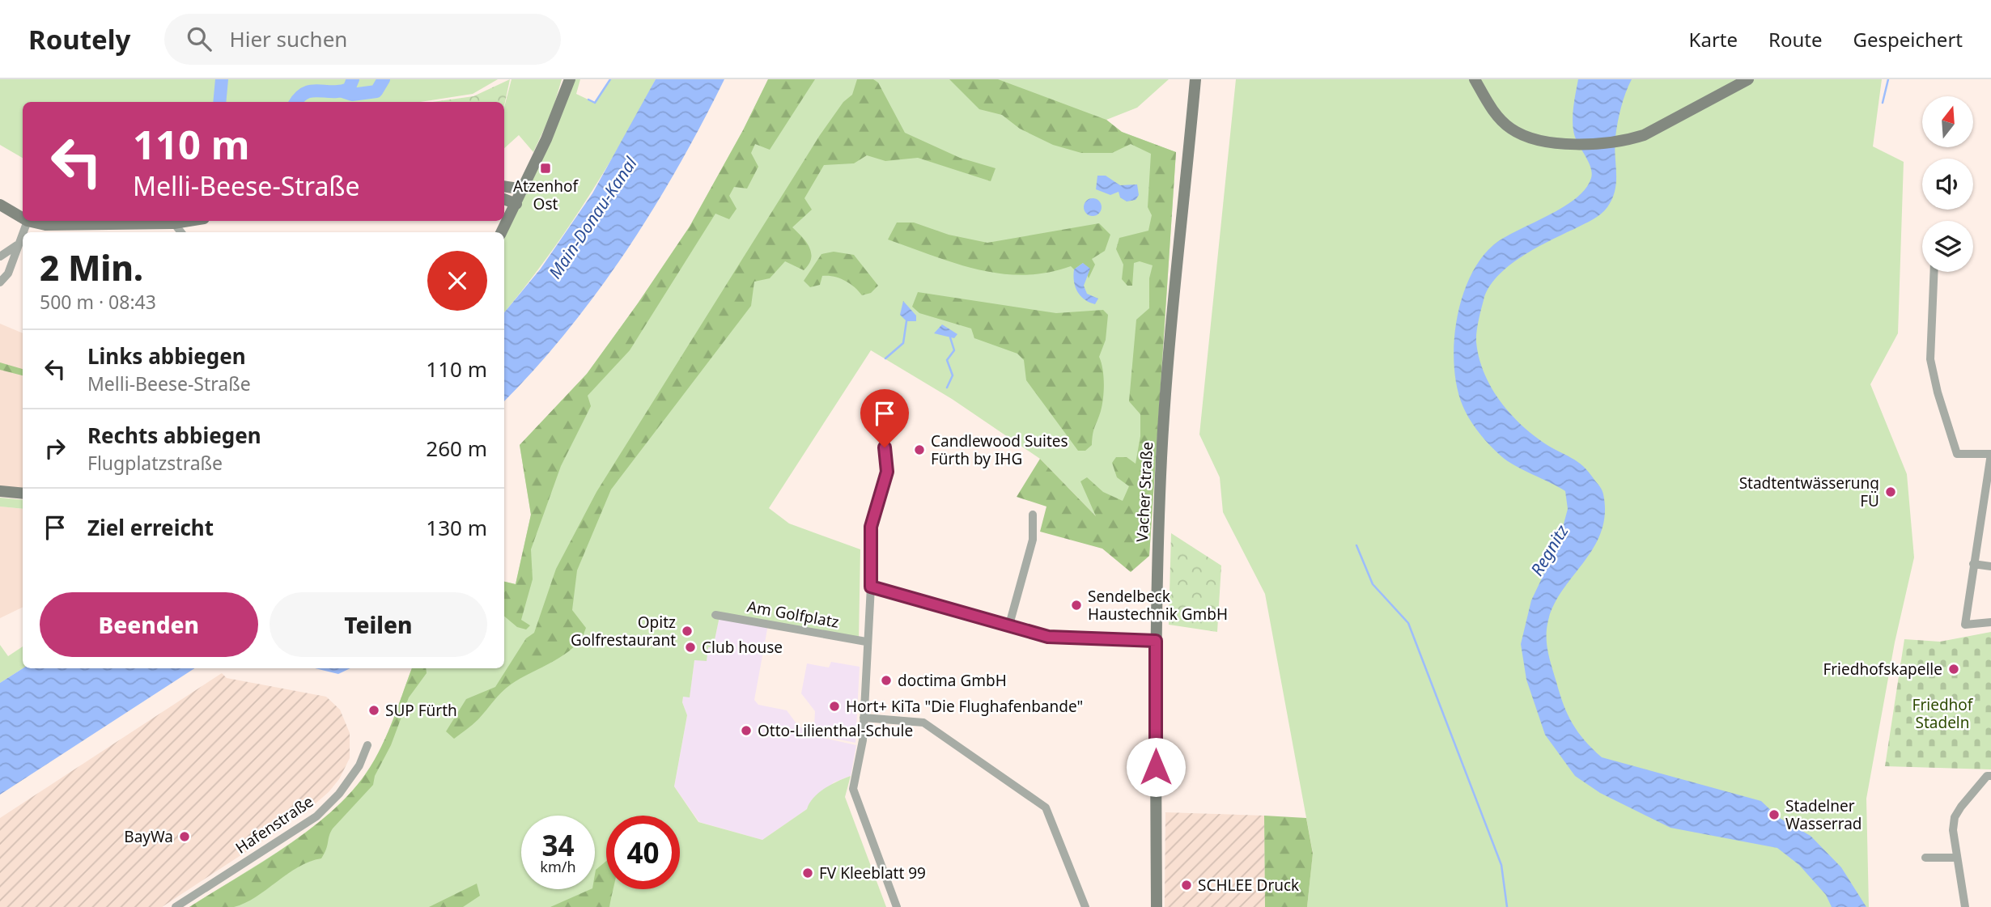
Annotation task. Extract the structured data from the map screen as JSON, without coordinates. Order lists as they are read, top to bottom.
{
  "streets": {
    "street": ["Vacher Straße", "Am Golfplatz", "Hafenstraße"]
  },
  "water": ["Main-Donau-Kanal", "Regnitz"],
  "parks": ["Friedhof Stadeln"],
  "places": {
    "transit": ["Atzenhof Ost"],
    "other": [
      "Candlewood Suites Fürth by IHG",
      "Stadtentwässerung FÜ",
      "Sendelbeck Haustechnik GmbH",
      "Opitz Golfrestaurant",
      "Club house",
      "Friedhofskapelle",
      "doctima GmbH",
      "Hort+ KiTa \"Die Flughafenbande\"",
      "SUP Fürth",
      "Otto-Lilienthal-Schule",
      "Stadelner Wasserrad",
      "BayWa",
      "FV Kleeblatt 99",
      "SCHLEE Druck"
    ]
  },
  "north": "top",
  "page": {
    "header": "Routely",
    "search": "Hier suchen",
    "nav": ["Karte", "Route", "Gespeichert"],
    "turn": ["110 m", "Melli-Beese-Straße"],
    "heading": ["2 Min.", "500 m · 08:43"],
    "list": [
      {
        "name": "Links abbiegen",
        "note": "Melli-Beese-Straße",
        "value": "110 m"
      },
      {
        "name": "Rechts abbiegen",
        "note": "Flugplatzstraße",
        "value": "260 m"
      },
      {
        "name": "Ziel erreicht",
        "value": "130 m"
      }
    ],
    "buttons": ["Beenden", "Teilen"],
    "speed": "34 km/h",
    "limit": "40"
  }
}
